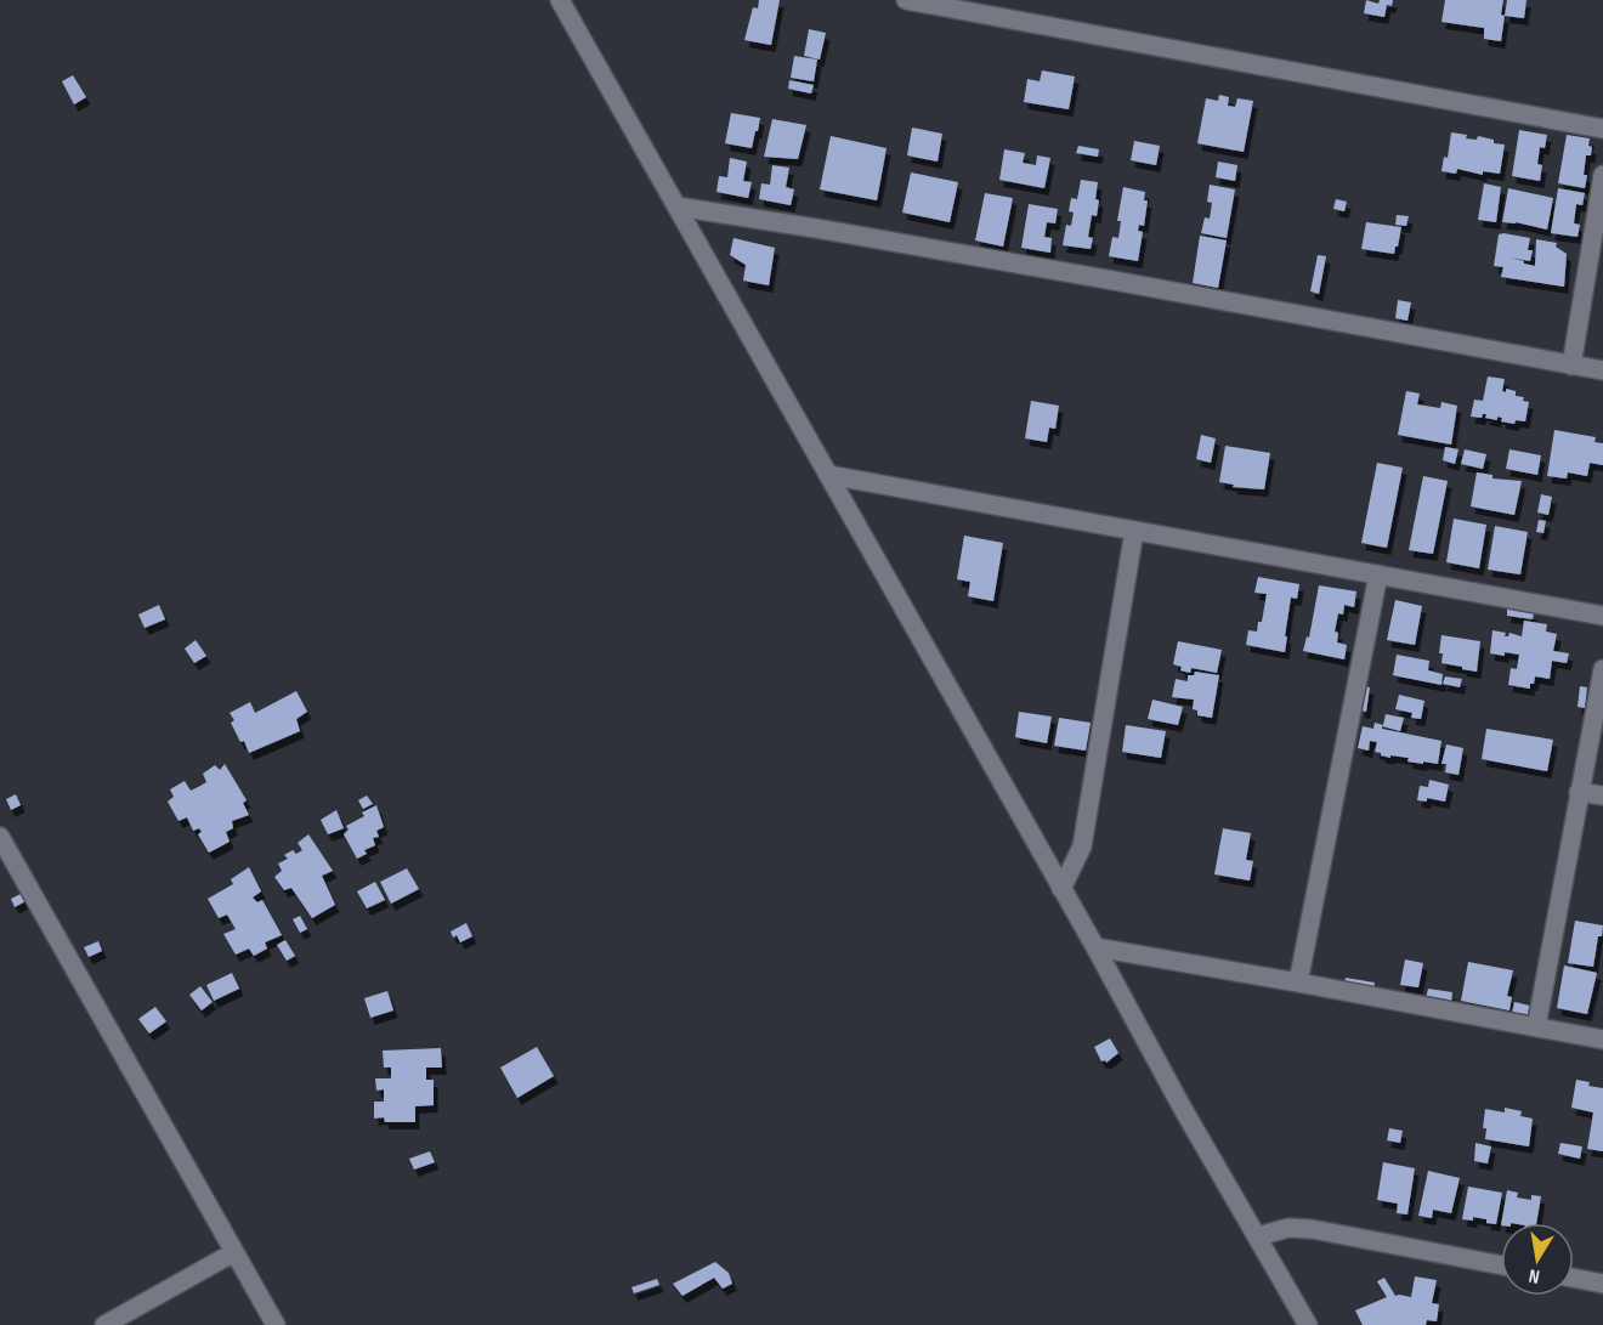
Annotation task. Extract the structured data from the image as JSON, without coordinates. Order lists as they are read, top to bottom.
{
  "north": "bottom"
}
